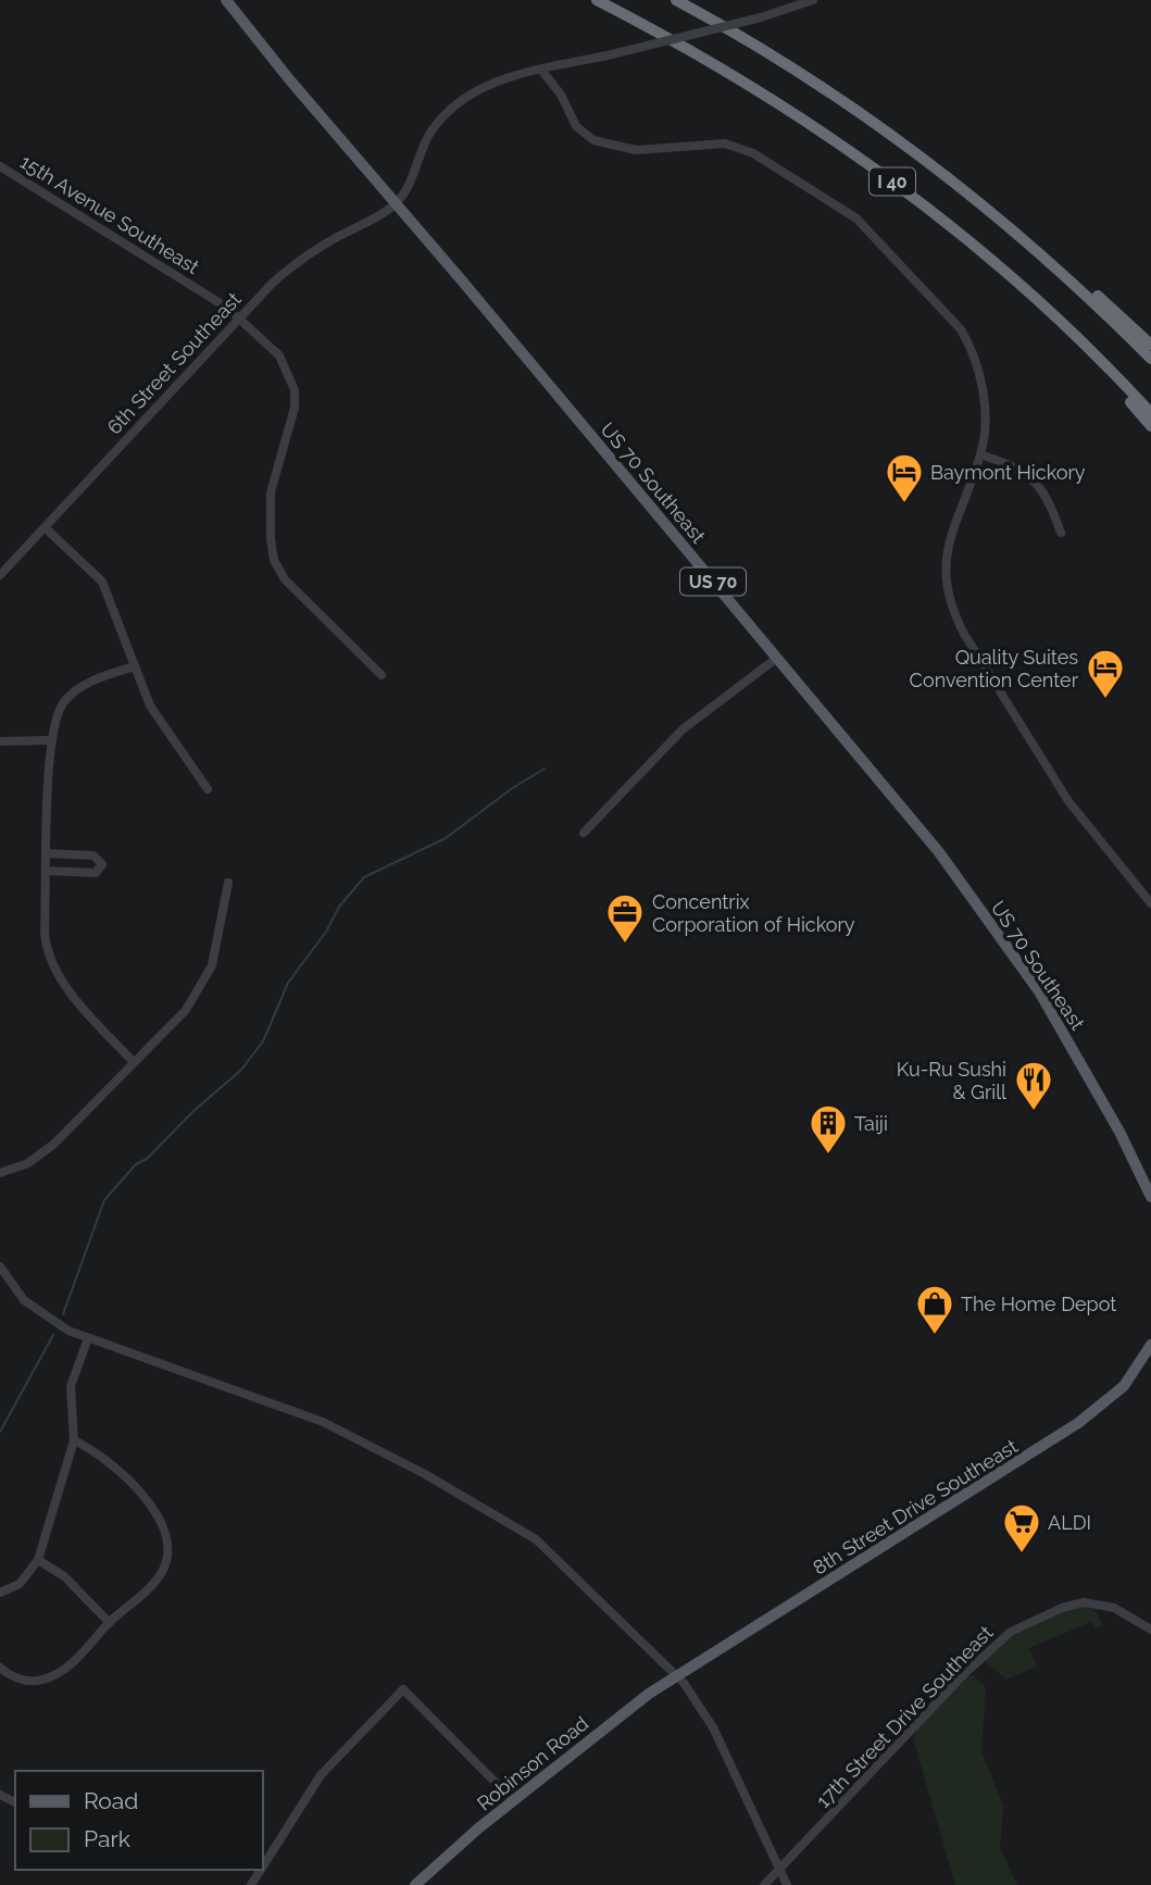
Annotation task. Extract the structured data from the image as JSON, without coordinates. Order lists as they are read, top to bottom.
{
  "streets": {
    "highway": ["I 40"],
    "main road": [
      "US 70 Southeast",
      "US 70",
      "8th Street Drive Southeast",
      "Robinson Road"
    ],
    "street": ["15th Avenue Southeast", "6th Street Southeast", "17th Street Drive Southeast"]
  },
  "crossings": [
    ["15th Avenue Southeast", "6th Street Southeast"],
    ["6th Street Southeast", "US 70 Southeast"],
    ["8th Street Drive Southeast", "Robinson Road"]
  ],
  "places": {
    "hotel": ["Baymont Hickory", "Quality Suites Convention Center"],
    "office": ["Concentrix Corporation of Hickory"],
    "restaurant": ["Ku-Ru Sushi & Grill"],
    "building": ["Taiji"],
    "shop": ["The Home Depot"],
    "supermarket": ["ALDI"]
  },
  "legend": ["Road", "Park"]
}
